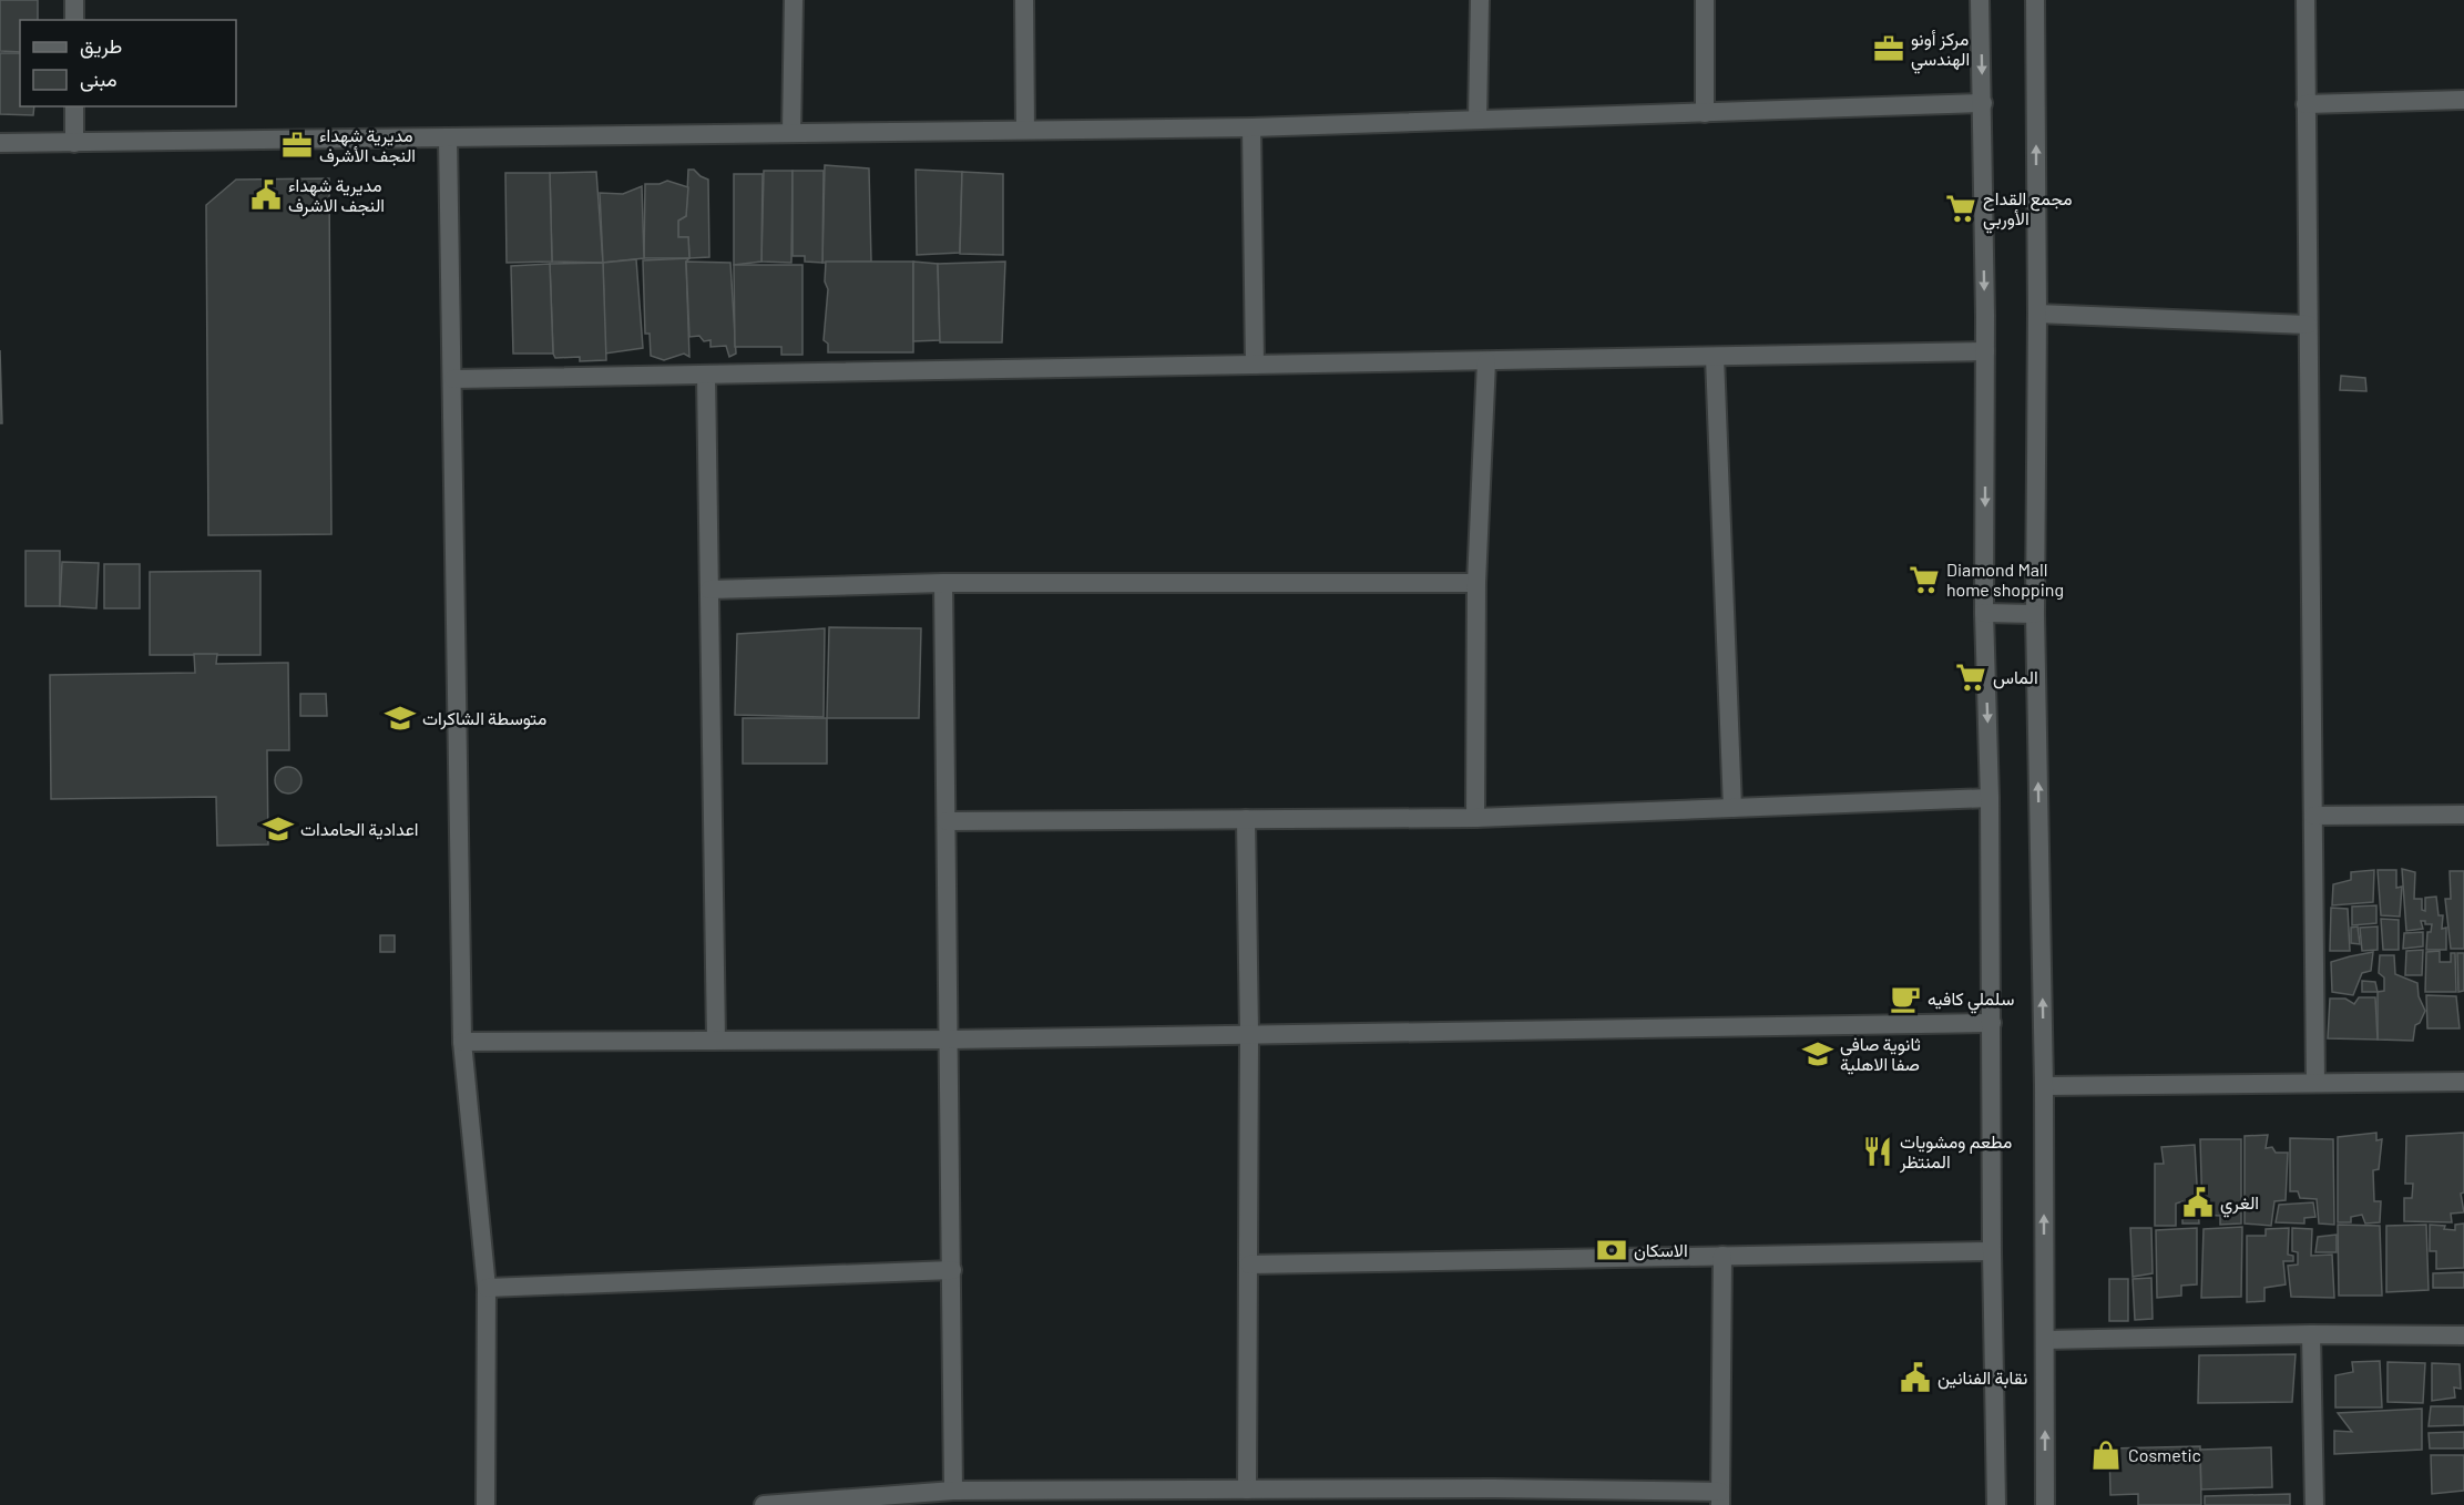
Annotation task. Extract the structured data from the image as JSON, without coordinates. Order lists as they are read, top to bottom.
{
  "places": {
    "office": ["مركز أونو الهندسي", "مديرية شهداء النجف الأشرف"],
    "public building": ["مديرية شهداء النجف الاشرف", "الغري", "نقابة الفنانين"],
    "supermarket": ["مجمع القداح الأوربي", "Diamond Mall home shopping", "الماس"],
    "school or university": ["متوسطة الشاكرات", "اعدادية الحامدات", "ثانوية صافي صفا الاهلية"],
    "cafe": ["سلملي كافيه"],
    "restaurant": ["مطعم ومشويات المنتظر"],
    "bank": ["الاسكان"],
    "shop": ["Cosmetic"]
  },
  "legend": ["طريق", "مبنى"]
}
